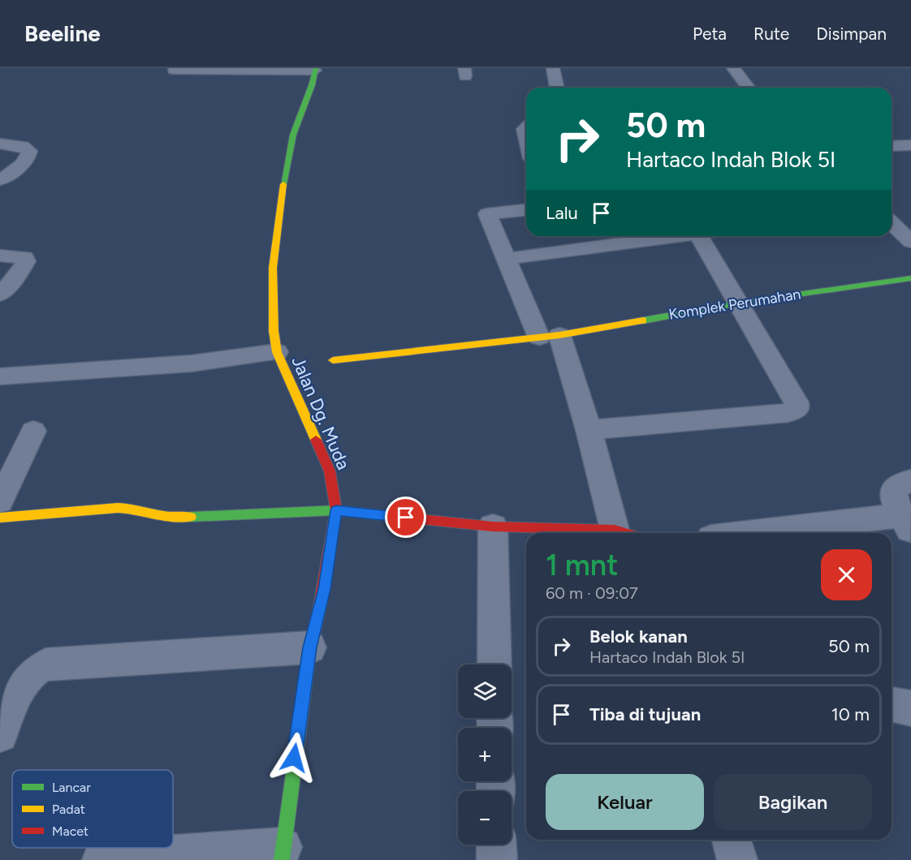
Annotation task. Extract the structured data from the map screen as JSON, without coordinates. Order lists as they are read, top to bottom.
{
  "streets": {
    "street": ["Komplek Perumahan", "Jalan Dg. Muda"]
  },
  "legend": ["Lancar", "Padat", "Macet"],
  "page": {
    "header": "Beeline",
    "nav": ["Peta", "Rute", "Disimpan"],
    "turn": ["50 m", "Hartaco Indah Blok 5I"],
    "then": "Lalu",
    "heading": ["1 mnt", "60 m · 09:07"],
    "list": [
      {
        "name": "Belok kanan",
        "note": "Hartaco Indah Blok 5I",
        "value": "50 m"
      },
      {
        "name": "Tiba di tujuan",
        "value": "10 m"
      }
    ],
    "map_buttons": ["+", "−"],
    "buttons": ["Keluar", "Bagikan"]
  }
}
